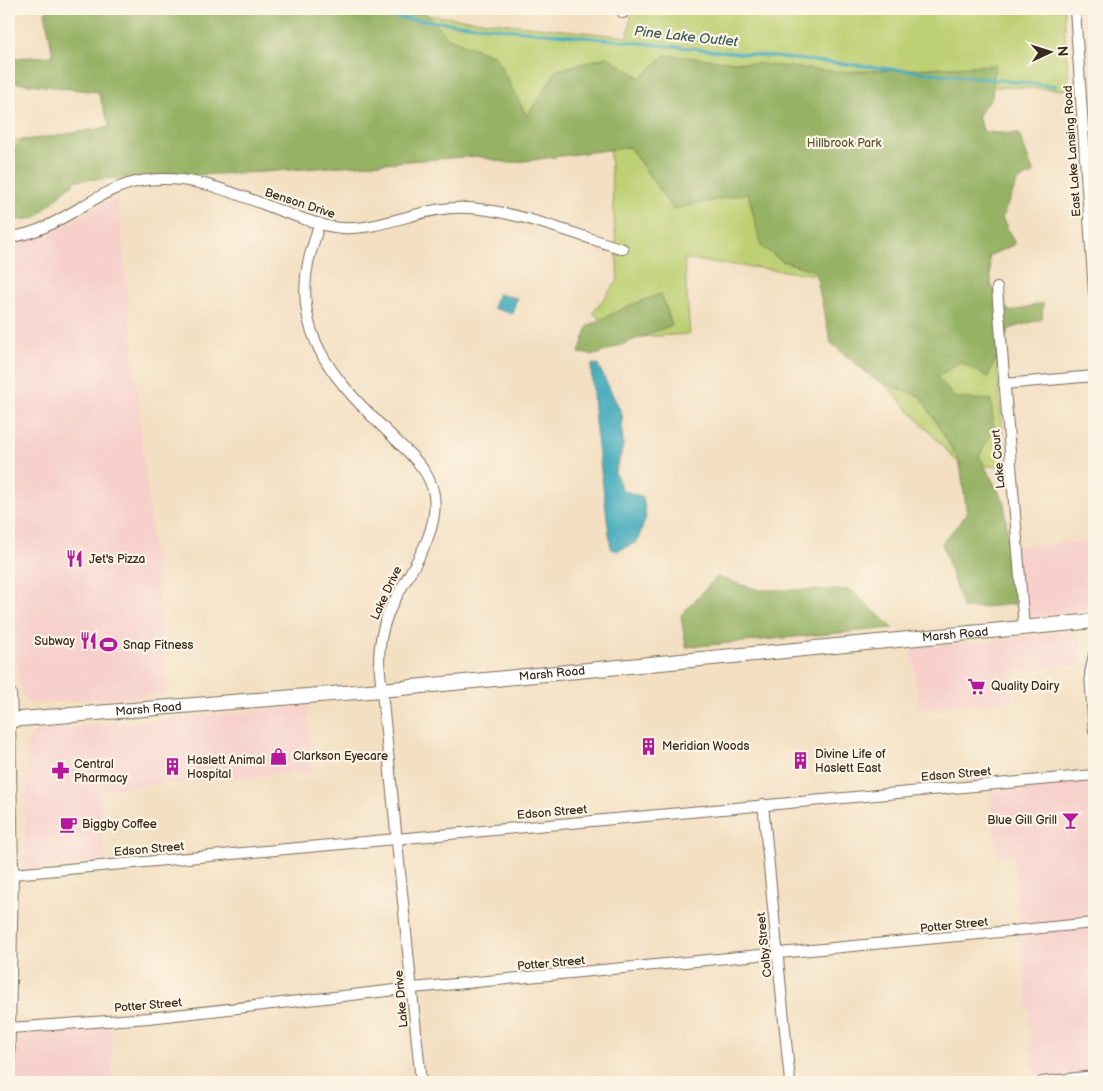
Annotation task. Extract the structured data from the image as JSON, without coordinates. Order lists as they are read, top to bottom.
{
  "streets": {
    "main road": ["Marsh Road"],
    "street": [
      "East Lake Lansing Road",
      "Benson Drive",
      "Lake Court",
      "Lake Drive",
      "Edson Street",
      "Potter Street",
      "Colby Street"
    ]
  },
  "crossings": [
    ["Benson Drive", "Lake Drive"],
    ["Lake Court", "Marsh Road"],
    ["Lake Drive", "Marsh Road"],
    ["Lake Drive", "Edson Street"],
    ["Lake Drive", "Potter Street"],
    ["Edson Street", "Colby Street"],
    ["Potter Street", "Colby Street"]
  ],
  "water": ["Pine Lake Outlet"],
  "parks": ["Hillbrook Park"],
  "places": {
    "restaurant": ["Jet's Pizza", "Subway"],
    "sports": ["Snap Fitness"],
    "supermarket": ["Quality Dairy"],
    "building": ["Meridian Woods", "Divine Life of Haslett East", "Haslett Animal Hospital"],
    "shop": ["Clarkson Eyecare"],
    "pharmacy": ["Central Pharmacy"],
    "bar": ["Blue Gill Grill"],
    "cafe": ["Biggby Coffee"]
  },
  "north": "right"
}
